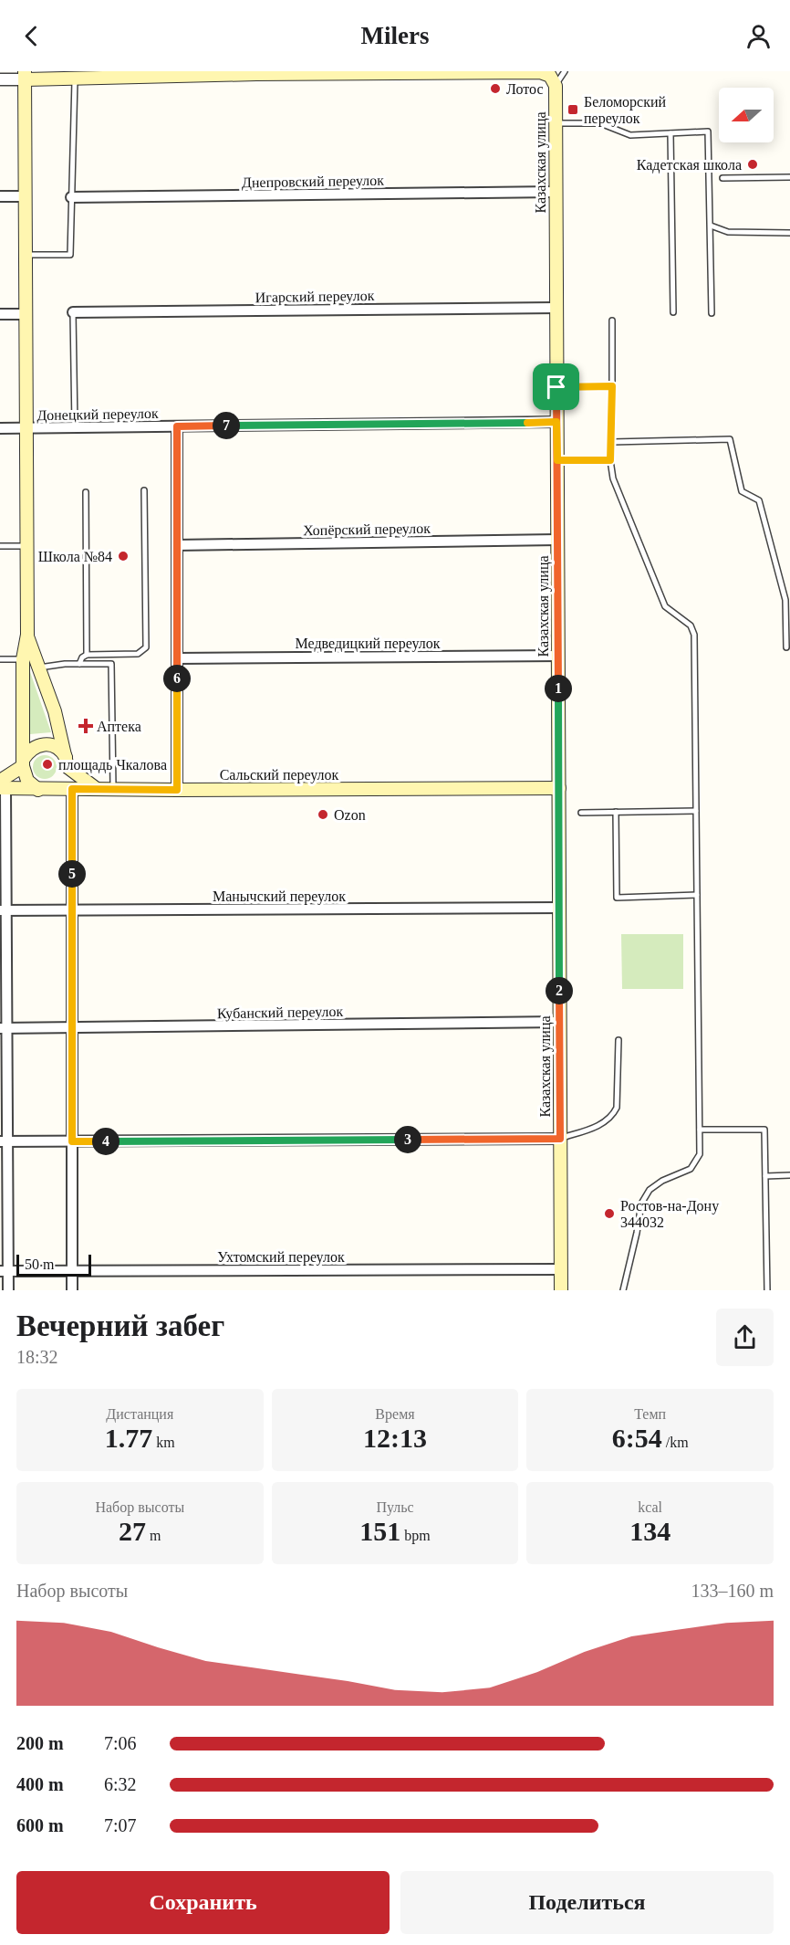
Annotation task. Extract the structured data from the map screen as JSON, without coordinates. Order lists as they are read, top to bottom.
{
  "streets": {
    "main road": ["Казахская улица", "Сальский переулок"],
    "street": [
      "Днепровский переулок",
      "Игарский переулок",
      "Донецкий переулок",
      "Хопёрский переулок",
      "Медведицкий переулок",
      "Манычский переулок",
      "Кубанский переулок",
      "Ухтомский переулок"
    ]
  },
  "crossings": [
    ["Казахская улица", "Днепровский переулок"],
    ["Казахская улица", "Игарский переулок"],
    ["Казахская улица", "Донецкий переулок"],
    ["Казахская улица", "Хопёрский переулок"],
    ["Казахская улица", "Медведицкий переулок"],
    ["Казахская улица", "Сальский переулок"],
    ["Казахская улица", "Манычский переулок"],
    ["Казахская улица", "Кубанский переулок"],
    ["Казахская улица", "Ухтомский переулок"]
  ],
  "places": {
    "other": [
      "Лотос",
      "Кадетская школа",
      "Школа №84",
      "площадь Чкалова",
      "Ozon",
      "Ростов-на-Дону 344032"
    ],
    "transit": ["Беломорский переулок"],
    "health": ["Аптека"]
  },
  "scale_bar": "50 m",
  "north": "left",
  "page": {
    "header": "Milers",
    "pins": [
      "7",
      "6",
      "1",
      "5",
      "2",
      "3",
      "4"
    ],
    "scale": "50 m",
    "heading": ["Вечерний забег", "18:32"],
    "stats": [
      ["Дистанция", "1.77 km"],
      ["Время", "12:13"],
      ["Темп", "6:54 /km"],
      ["Набор высоты", "27 m"],
      ["Пульс", "151 bpm"],
      ["kcal", "134"]
    ],
    "chart": ["Набор высоты", "133–160 m"],
    "list": [
      {
        "name": "200 m",
        "note": "7:06"
      },
      {
        "name": "400 m",
        "note": "6:32"
      },
      {
        "name": "600 m",
        "note": "7:07"
      }
    ],
    "buttons": ["Сохранить", "Поделиться"]
  }
}
